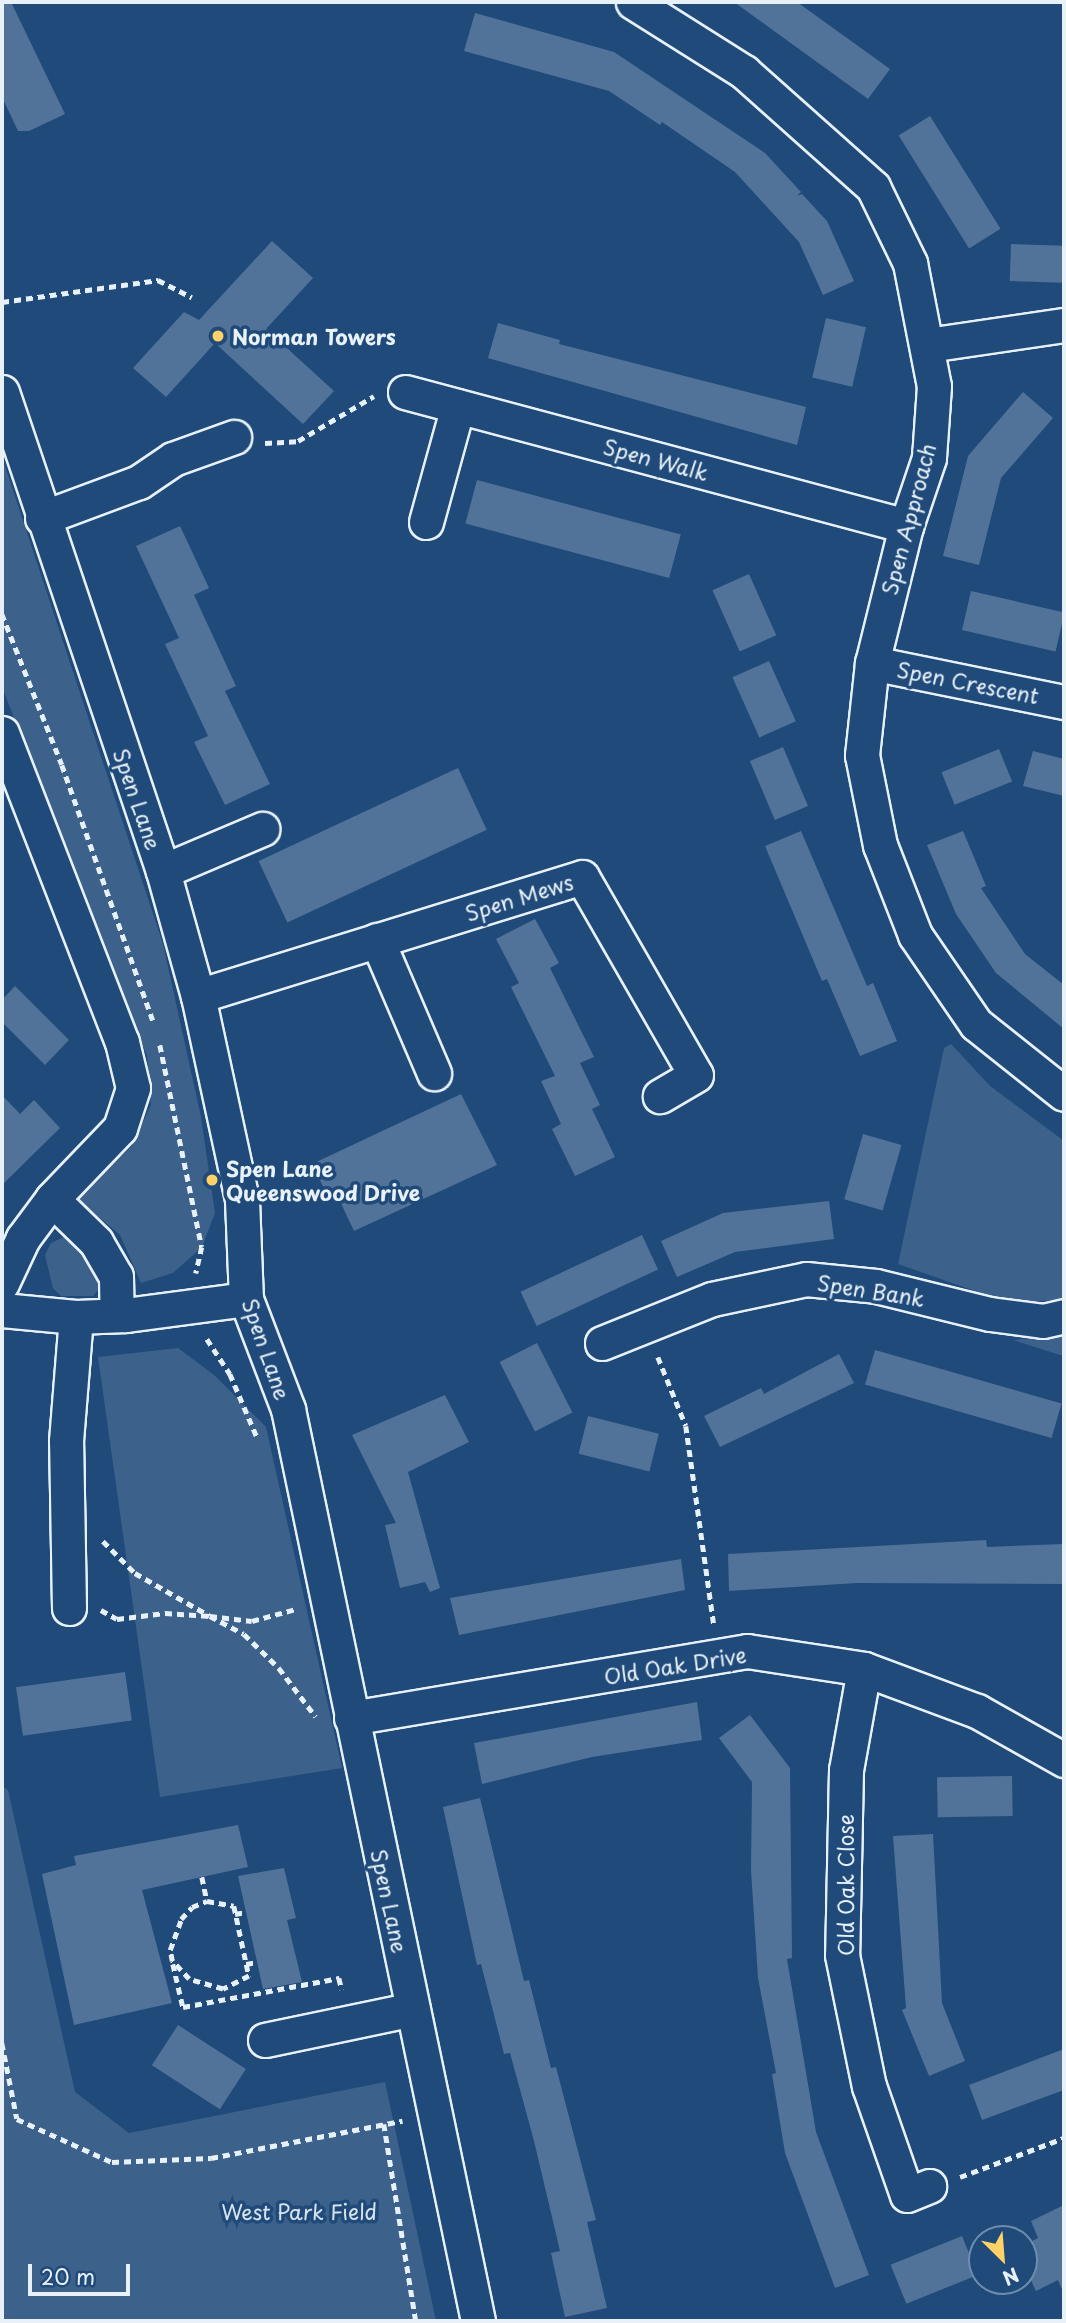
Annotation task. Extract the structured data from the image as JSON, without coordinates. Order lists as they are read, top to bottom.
{
  "streets": {
    "street": [
      "Spen Walk",
      "Spen Approach",
      "Spen Crescent",
      "Spen Lane",
      "Spen Mews",
      "Spen Bank",
      "Old Oak Drive",
      "Old Oak Close"
    ]
  },
  "crossings": [
    ["Spen Walk", "Spen Approach"],
    ["Spen Approach", "Spen Crescent"],
    ["Spen Lane", "Spen Mews"],
    ["Spen Lane", "Old Oak Drive"],
    ["Old Oak Drive", "Old Oak Close"]
  ],
  "parks": ["West Park Field"],
  "places": ["Norman Towers", "Spen Lane Queenswood Drive"],
  "scale_bar": "20 m",
  "north": "bottom right"
}
